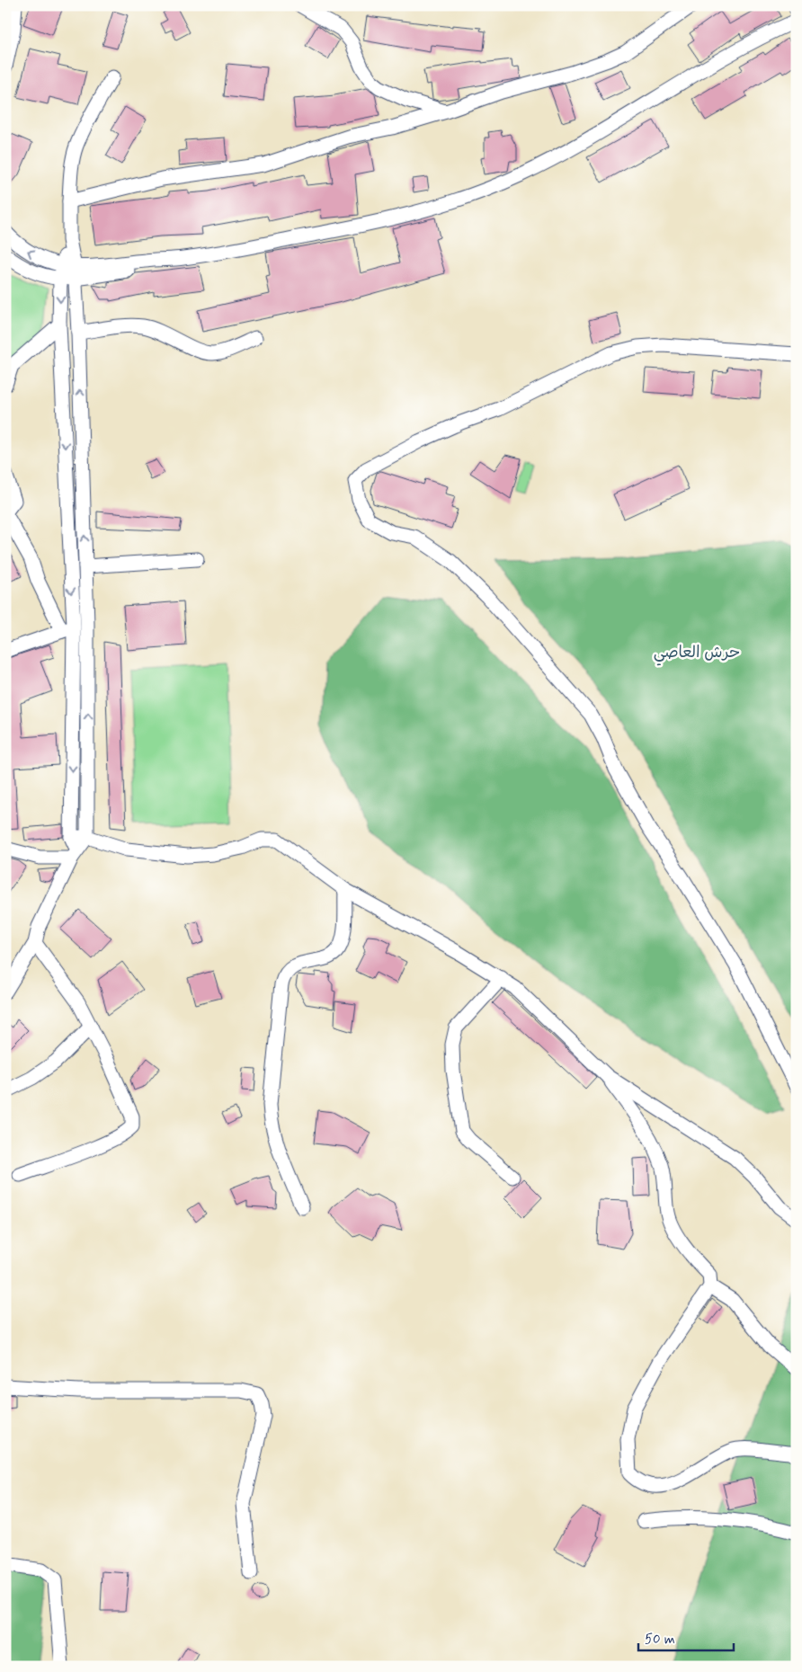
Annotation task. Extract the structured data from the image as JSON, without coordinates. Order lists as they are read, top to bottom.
{
  "parks": ["حرش العاصي"],
  "scale_bar": "50 m"
}
